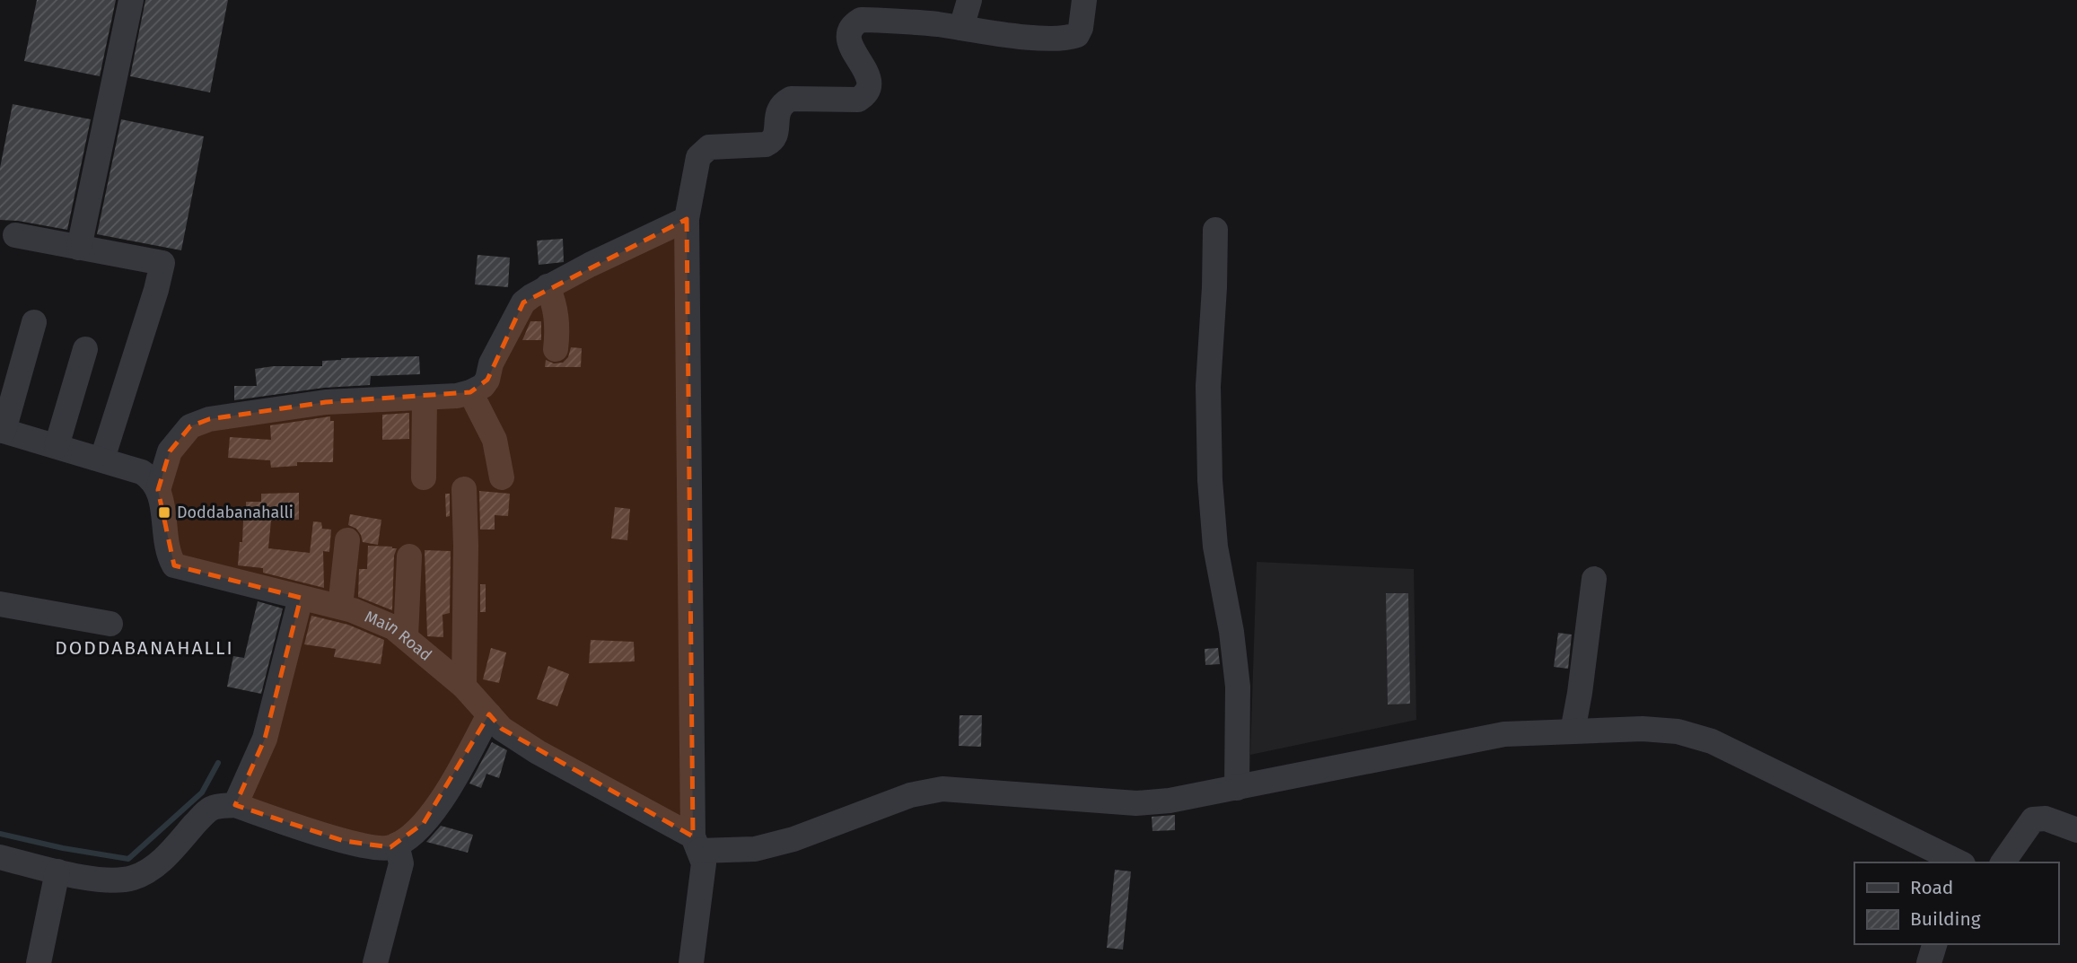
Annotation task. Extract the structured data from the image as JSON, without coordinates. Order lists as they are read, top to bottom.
{
  "streets": {
    "street": ["Main Road"]
  },
  "districts": ["DODDABANAHALLI"],
  "places": {
    "transit": ["Doddabanahalli"]
  },
  "legend": ["Road", "Building"]
}
